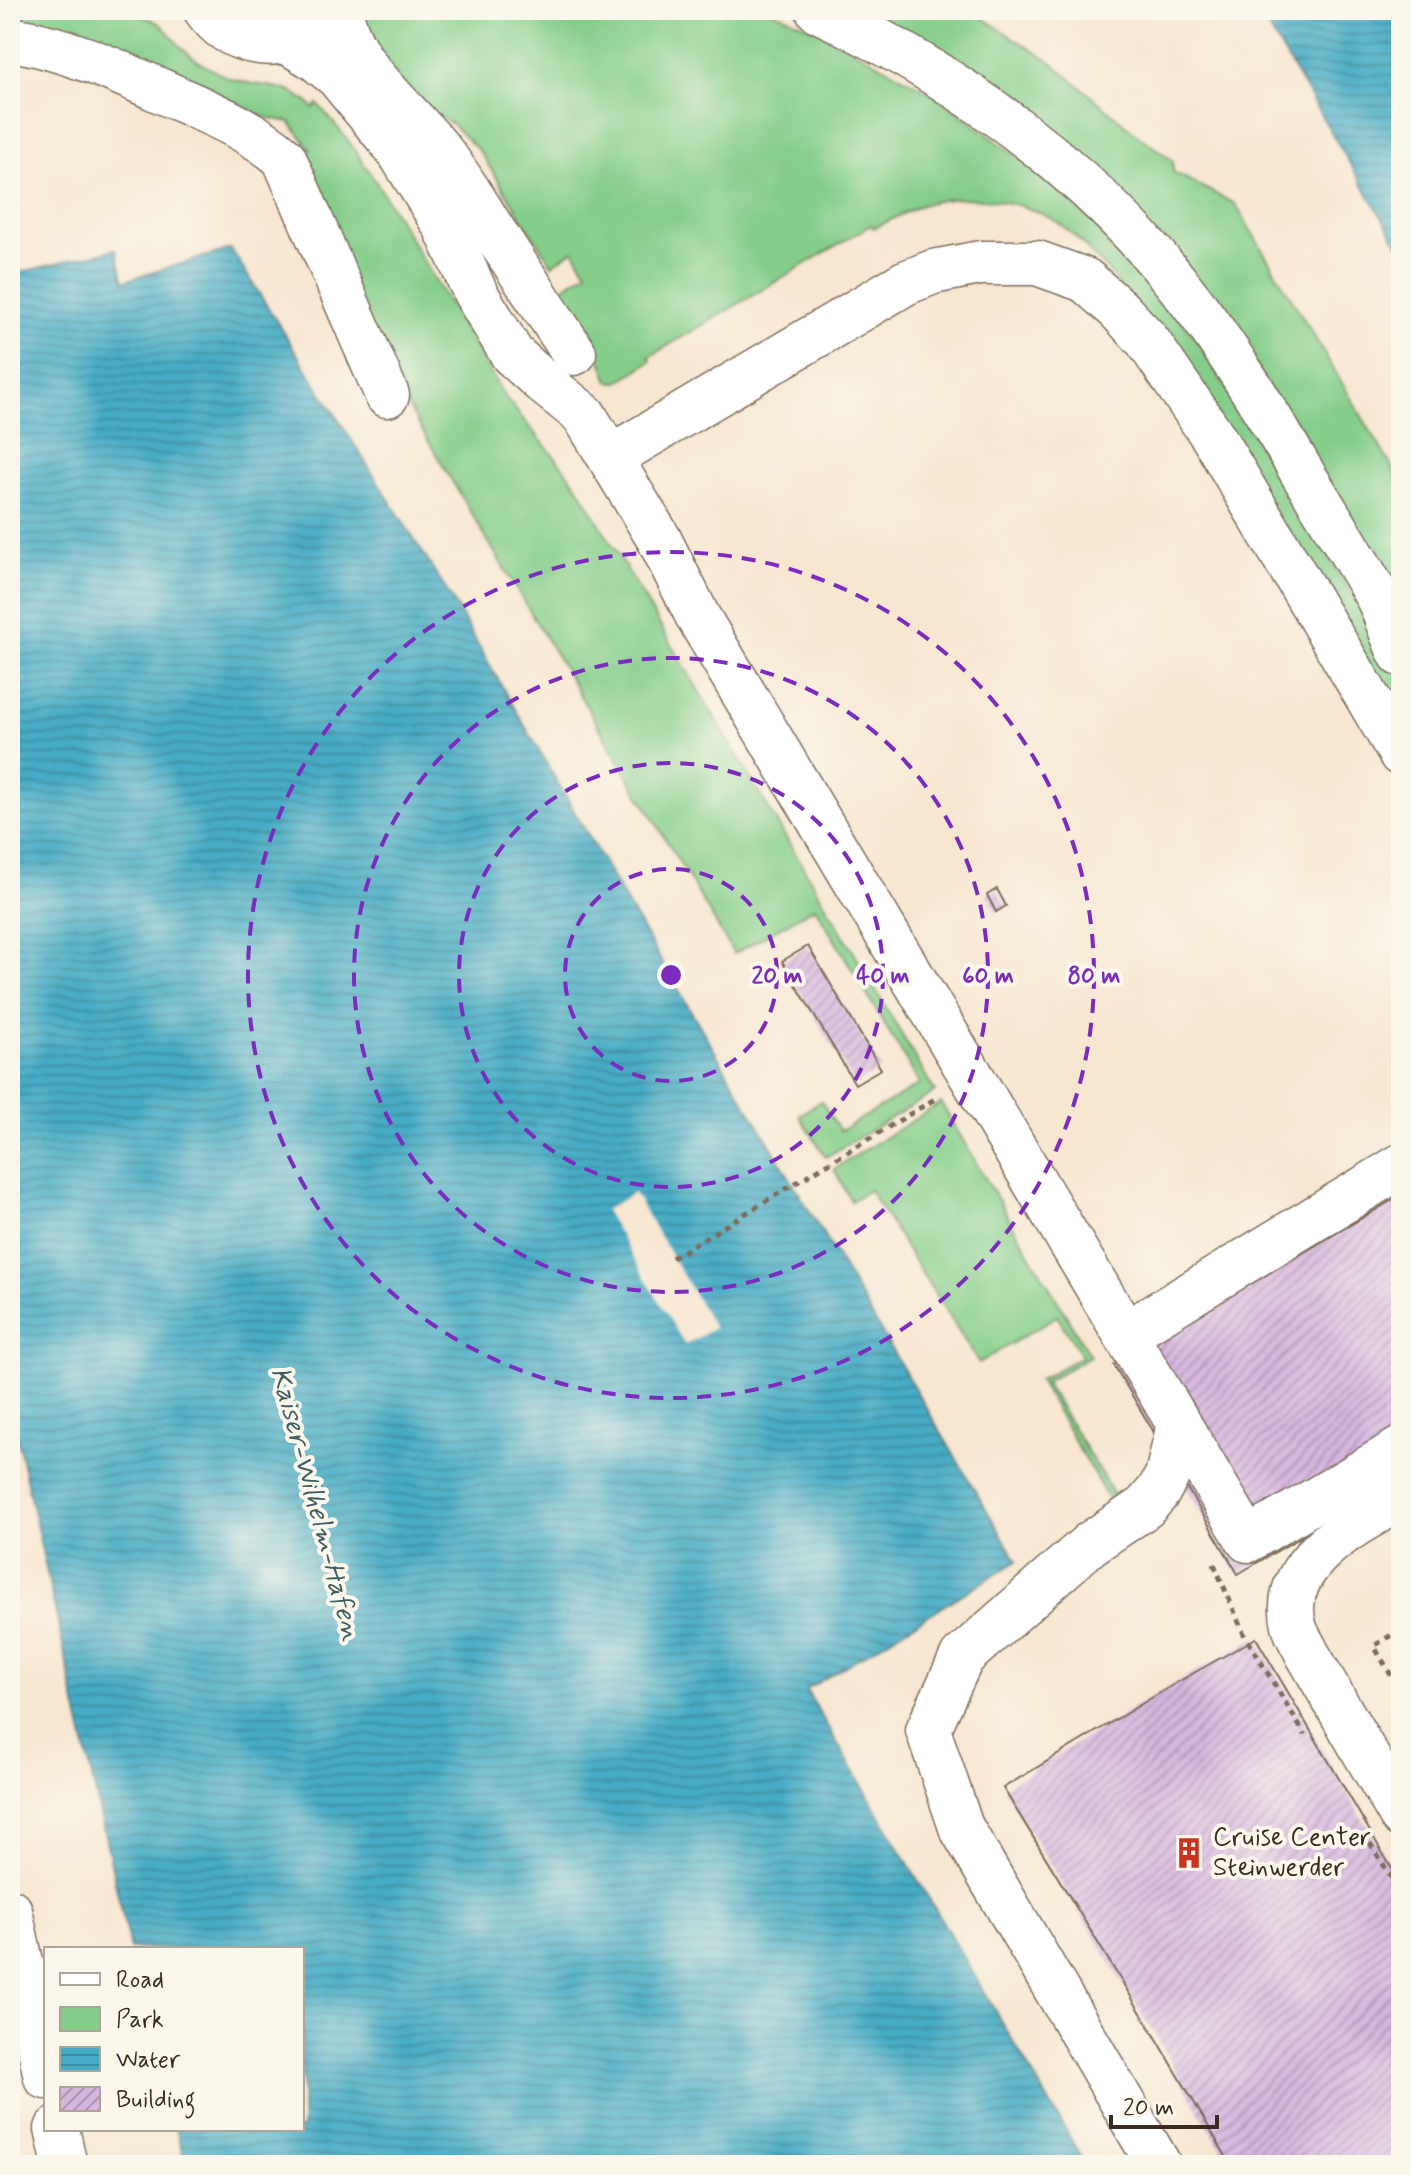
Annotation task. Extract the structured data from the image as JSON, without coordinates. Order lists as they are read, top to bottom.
{
  "water": ["Kaiser-Wilhelm-Hafen"],
  "places": {
    "building": ["Cruise Center Steinwerder"]
  },
  "legend": [
    "Road",
    "Park",
    "Water",
    "Building"
  ],
  "scale_bar": "20 m",
  "rings": [
    "20 m",
    "40 m",
    "60 m",
    "80 m"
  ]
}
